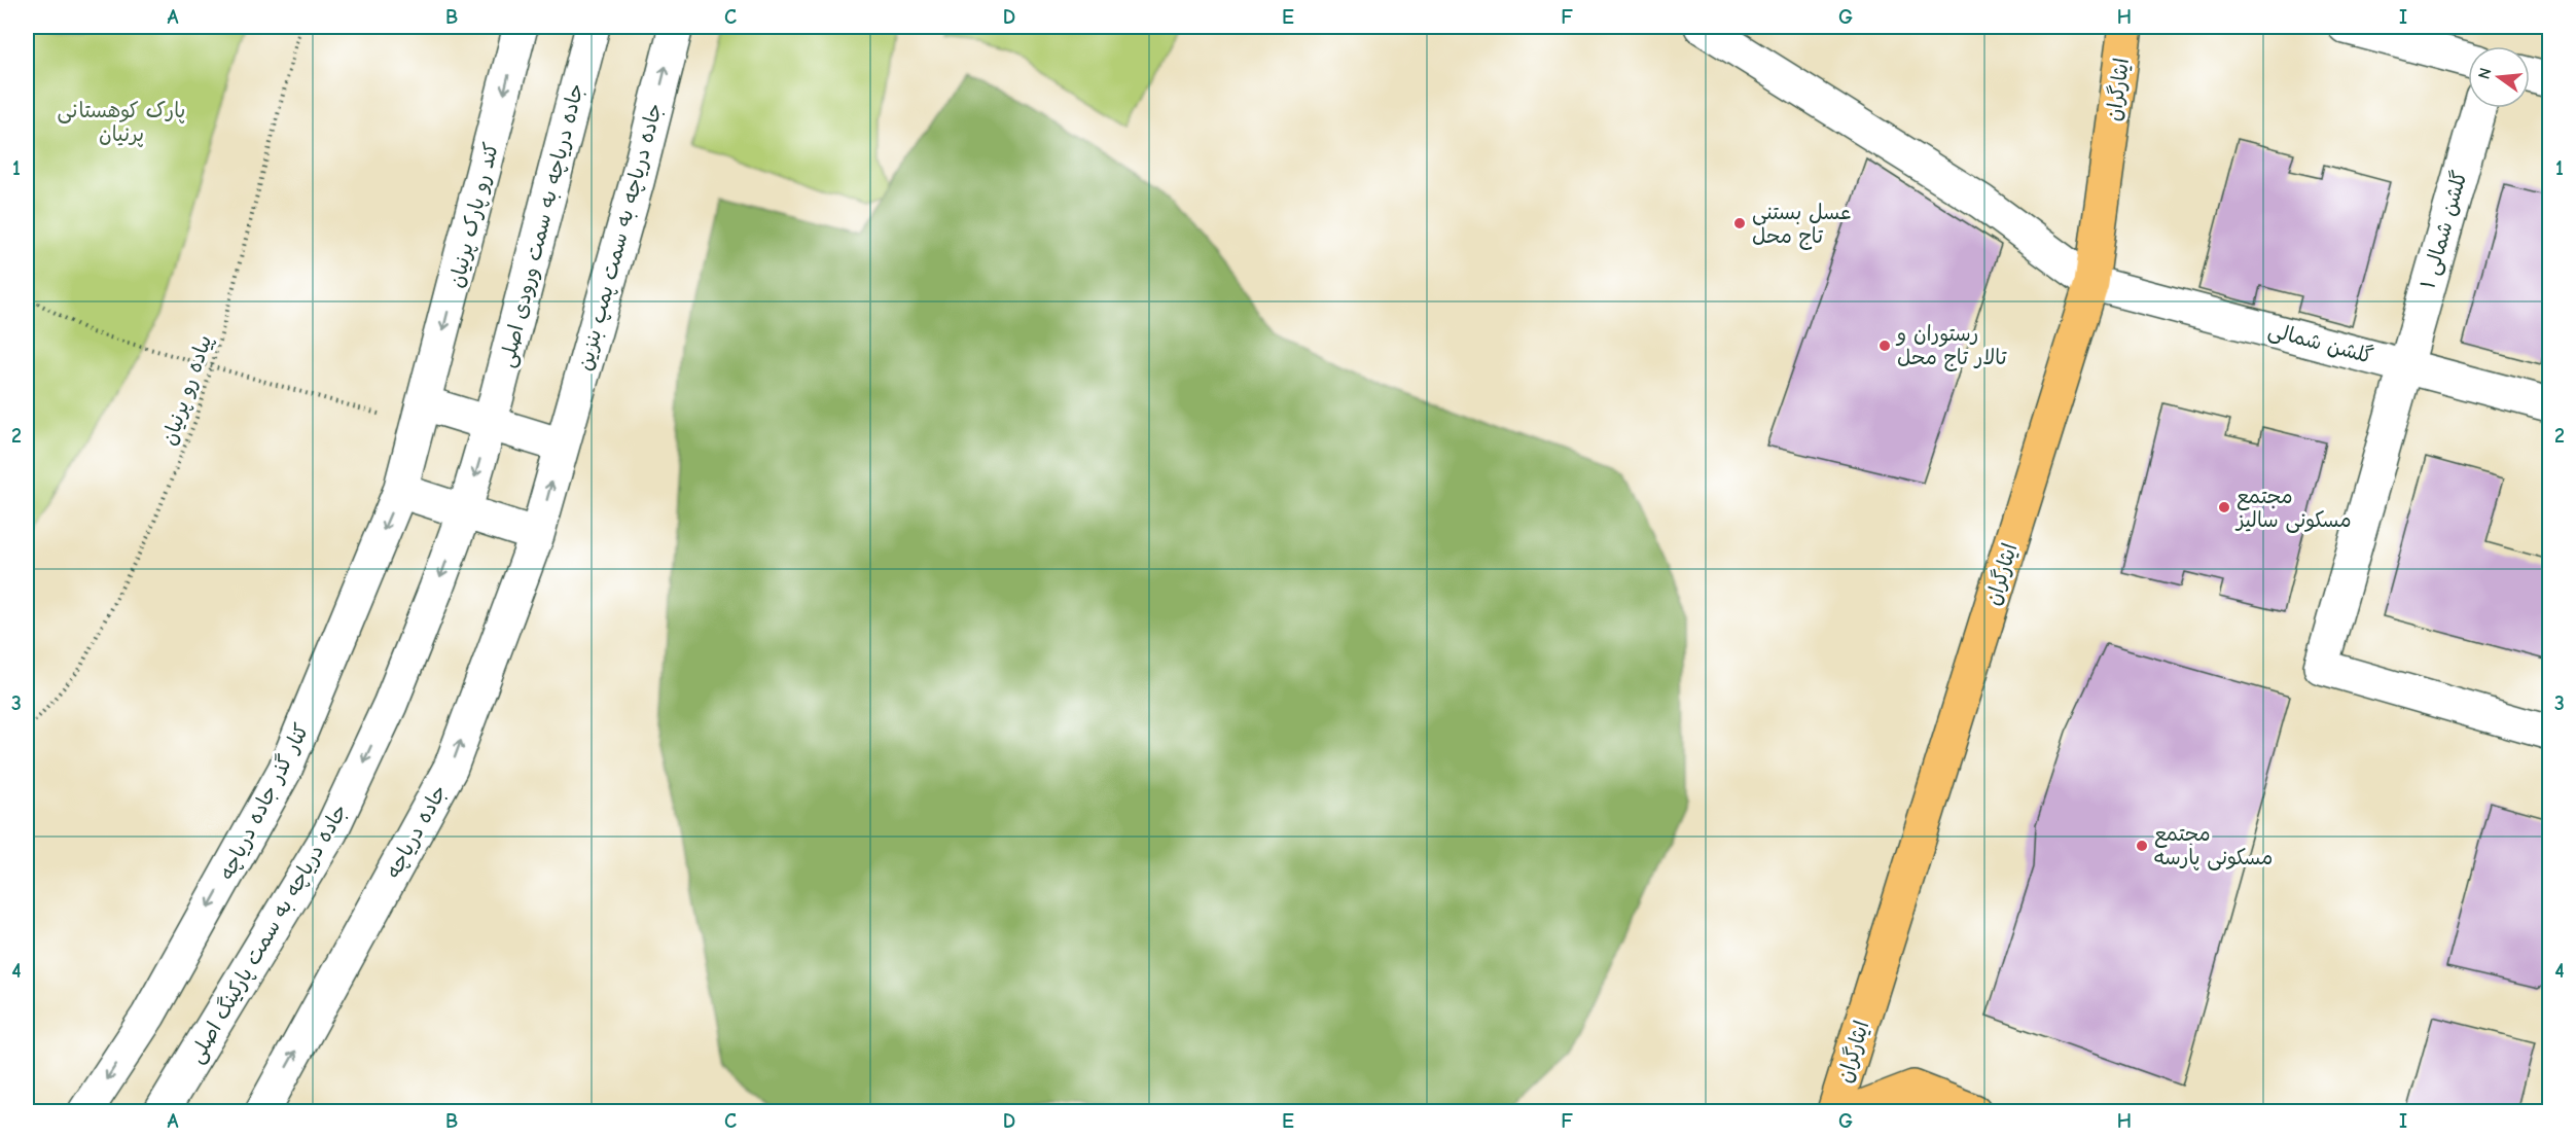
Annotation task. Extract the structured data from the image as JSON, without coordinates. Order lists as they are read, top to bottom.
{
  "streets": {
    "main road": ["ایثارگران"],
    "street": [
      "کند رو پارک پرنیان",
      "جاده دریاچه به سمت ورودی اصلی",
      "گلشن شمالی ۱",
      "جاده دریاچه به سمت پمپ بنزین",
      "گلشن شمالی",
      "کنار گذر جاده دریاچه",
      "جاده دریاچه",
      "جاده دریاچه به سمت پارکینگ اصلی"
    ],
    "path": ["پیاده رو پرنیان"]
  },
  "crossings": [
    ["ایثارگران", "گلشن شمالی"],
    ["کند رو پارک پرنیان", "کنار گذر جاده دریاچه"],
    ["جاده دریاچه به سمت ورودی اصلی", "جاده دریاچه به سمت پارکینگ اصلی"],
    ["گلشن شمالی ۱", "گلشن شمالی"],
    ["جاده دریاچه به سمت پمپ بنزین", "جاده دریاچه"]
  ],
  "one_way": [
    "کند رو پارک پرنیان",
    "جاده دریاچه به سمت پمپ بنزین",
    "کنار گذر جاده دریاچه",
    "جاده دریاچه",
    "جاده دریاچه به سمت پارکینگ اصلی"
  ],
  "parks": ["پارک کوهستانی پرنیان"],
  "places": [
    "عسل بستنی تاج محل",
    "رستوران و تالار تاج محل",
    "مجتمع مسکونی سالیز",
    "مجتمع مسکونی پارسه"
  ],
  "north": "left",
  "grid": {
    "columns": [
      "A",
      "B",
      "C",
      "D",
      "E",
      "F",
      "G",
      "H",
      "I"
    ],
    "rows": [
      "1",
      "2",
      "3",
      "4"
    ]
  }
}
